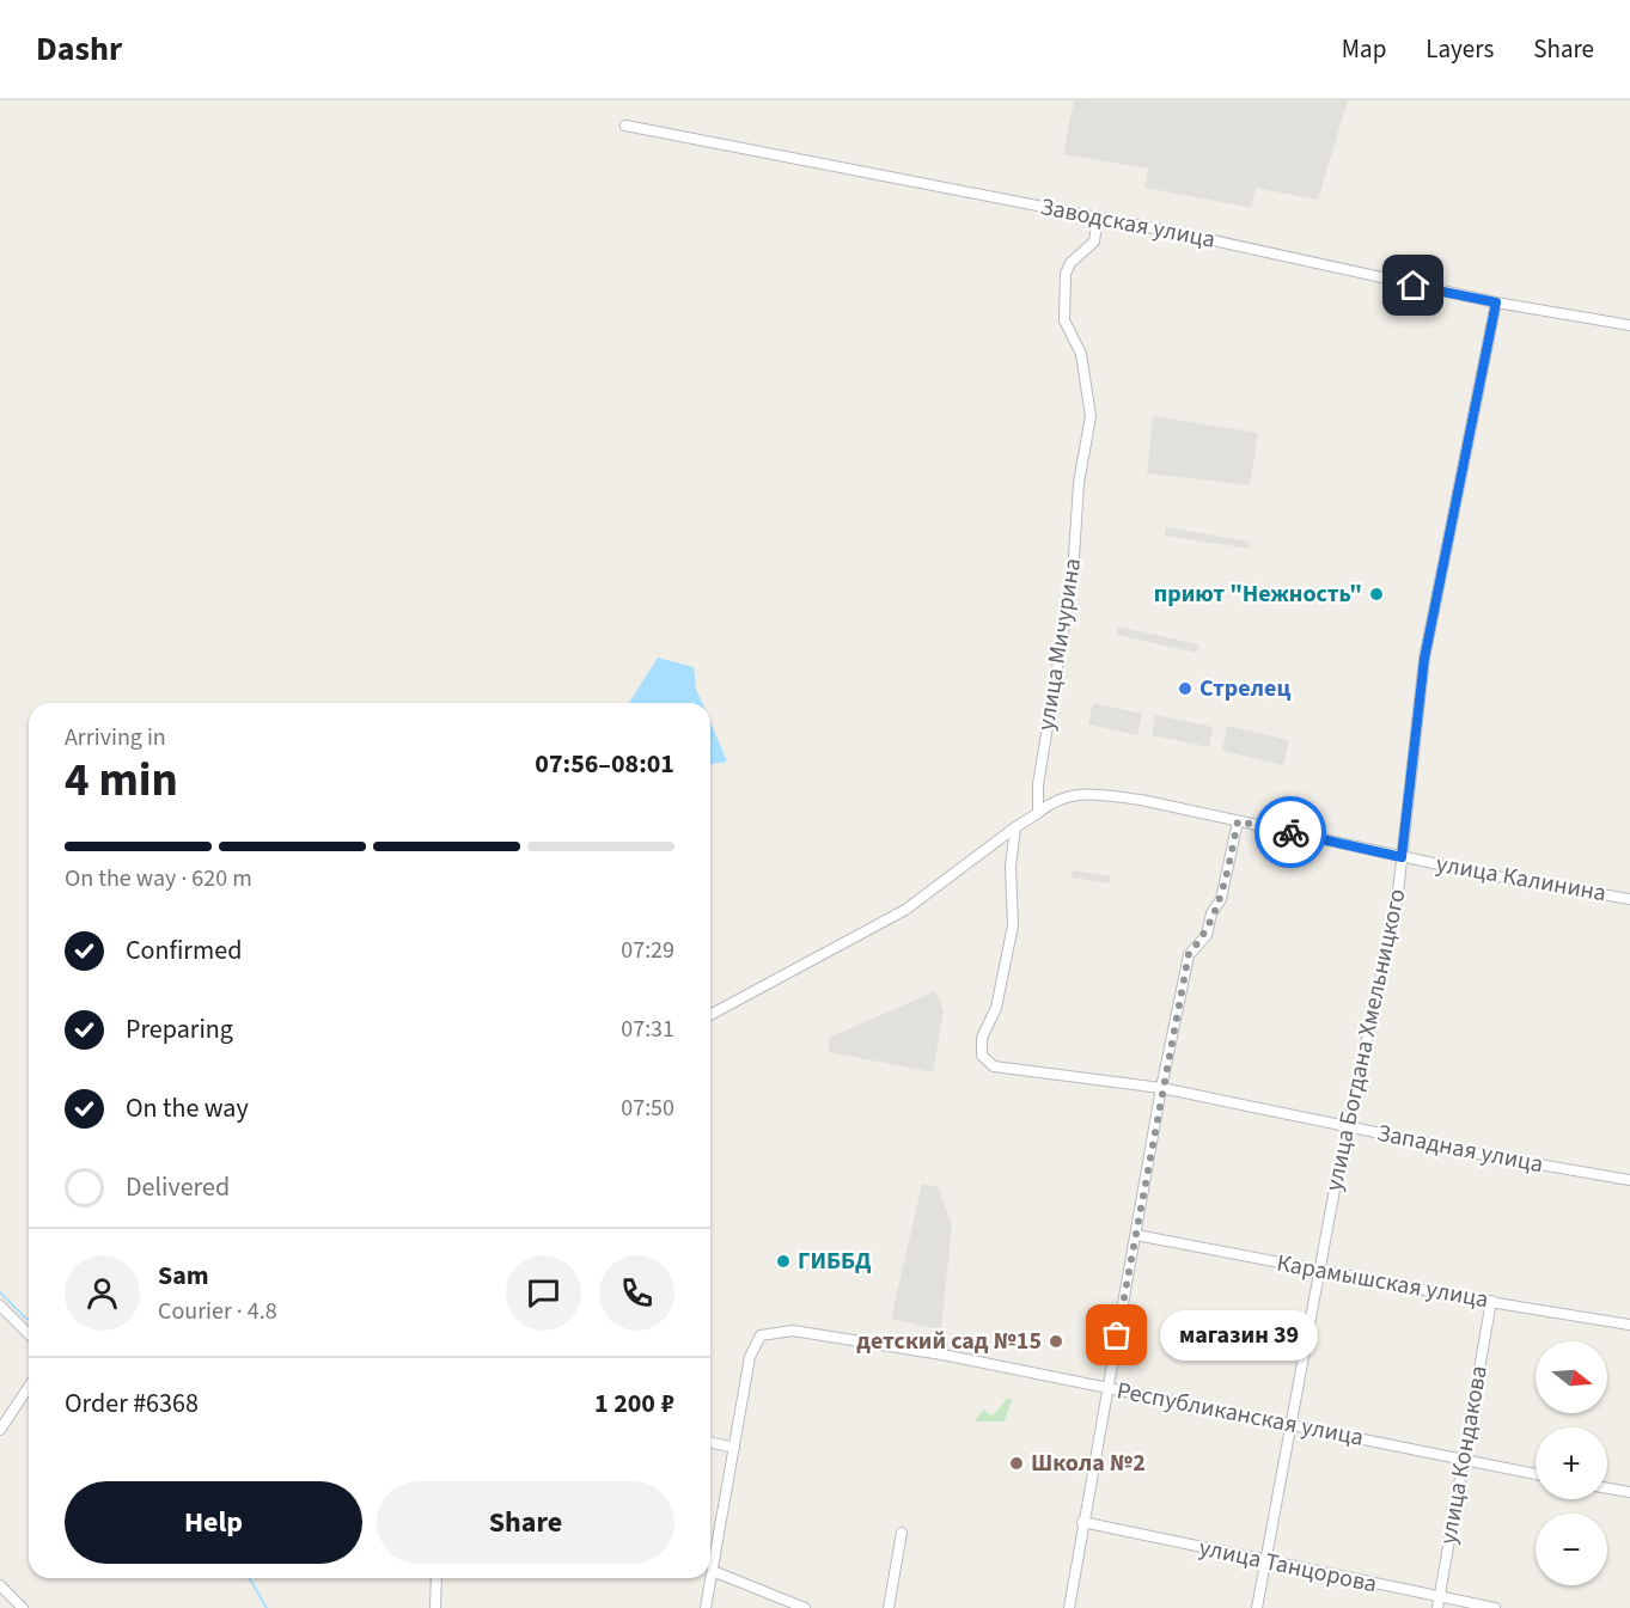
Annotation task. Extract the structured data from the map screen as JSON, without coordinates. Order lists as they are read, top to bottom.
{
  "streets": {
    "street": [
      "Заводская улица",
      "улица Мичурина",
      "улица Калинина",
      "улица Богдана Хмельницкого",
      "Западная улица",
      "Карамышская улица",
      "Республиканская улица",
      "улица Кондакова",
      "улица Танцорова"
    ]
  },
  "crossings": [
    ["Заводская улица", "улица Мичурина"],
    ["Заводская улица", "улица Богдана Хмельницкого"],
    ["улица Мичурина", "улица Калинина"],
    ["улица Калинина", "улица Богдана Хмельницкого"],
    ["улица Богдана Хмельницкого", "Западная улица"],
    ["улица Богдана Хмельницкого", "Карамышская улица"],
    ["улица Богдана Хмельницкого", "Республиканская улица"],
    ["улица Богдана Хмельницкого", "улица Танцорова"],
    ["Карамышская улица", "улица Кондакова"],
    ["Республиканская улица", "улица Кондакова"],
    ["улица Кондакова", "улица Танцорова"]
  ],
  "places": [
    "приют \"Нежность\"",
    "Стрелец",
    "ГИББД",
    "магазин 39",
    "детский сад №15",
    "Школа №2"
  ],
  "north": "right",
  "page": {
    "header": "Dashr",
    "nav": ["Map", "Layers", "Share"],
    "heading": ["4 min", "Arriving in", "07:56–08:01"],
    "panel": [
      "Sam",
      "Courier · 4.8",
      "Order #6368",
      "1 200 ₽"
    ],
    "bar": "On the way · 620 m",
    "list": [
      ["Confirmed", "07:29"],
      ["Preparing", "07:31"],
      ["On the way", "07:50"],
      "Delivered"
    ],
    "bubble": "магазин 39",
    "map_buttons": ["+", "−"],
    "buttons": ["Help", "Share"]
  }
}
